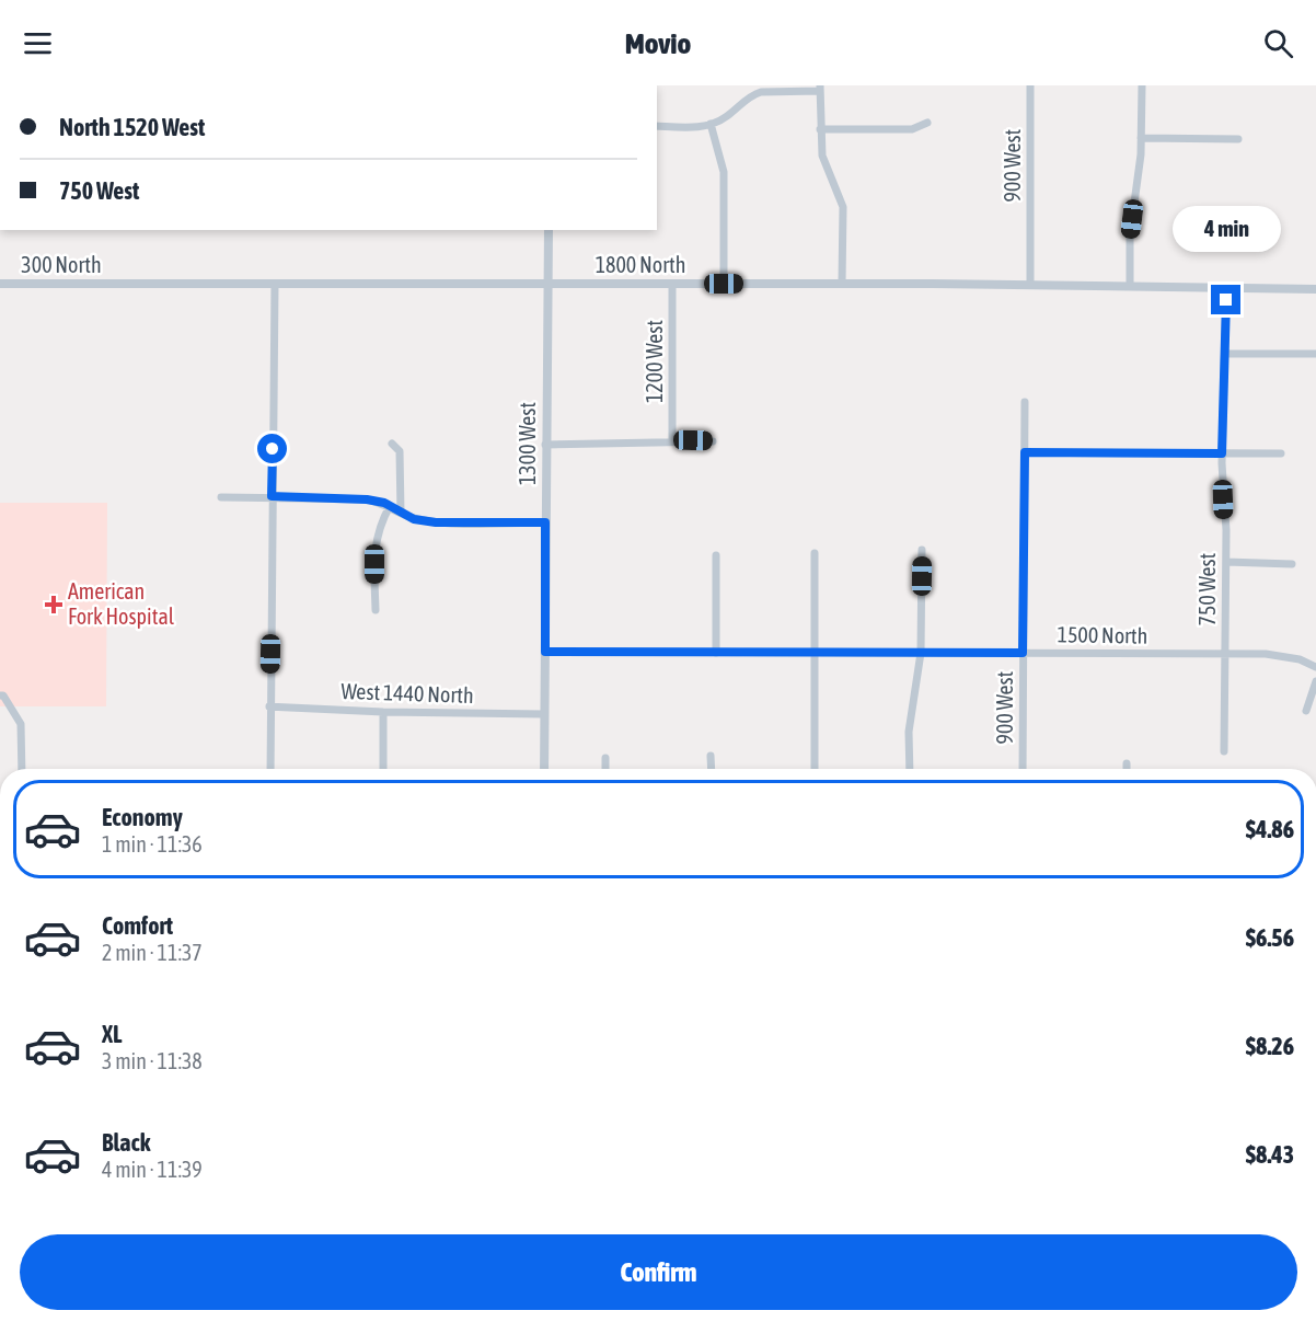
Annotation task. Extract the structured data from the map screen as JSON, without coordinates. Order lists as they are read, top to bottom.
{
  "streets": {
    "street": [
      "900 West",
      "300 North",
      "1800 North",
      "1200 West",
      "1300 West",
      "750 West",
      "1500 North",
      "West 1440 North"
    ]
  },
  "crossings": [
    ["900 West", "1800 North"],
    ["900 West", "1500 North"],
    ["300 North", "1800 North"],
    ["1800 North", "1200 West"],
    ["1800 North", "1300 West"],
    ["1800 North", "750 West"],
    ["1300 West", "1500 North"],
    ["1300 West", "West 1440 North"],
    ["750 West", "1500 North"]
  ],
  "places": {
    "health": ["American Fork Hospital"]
  },
  "page": {
    "header": "Movio",
    "banner": ["North 1520 West", "750 West"],
    "bubble": "4 min",
    "list": [
      {
        "name": "Economy",
        "note": "1 min · 11:36",
        "value": "$4.86"
      },
      {
        "name": "Comfort",
        "note": "2 min · 11:37",
        "value": "$6.56"
      },
      {
        "name": "XL",
        "note": "3 min · 11:38",
        "value": "$8.26"
      },
      {
        "name": "Black",
        "note": "4 min · 11:39",
        "value": "$8.43"
      }
    ],
    "buttons": "Confirm"
  }
}
